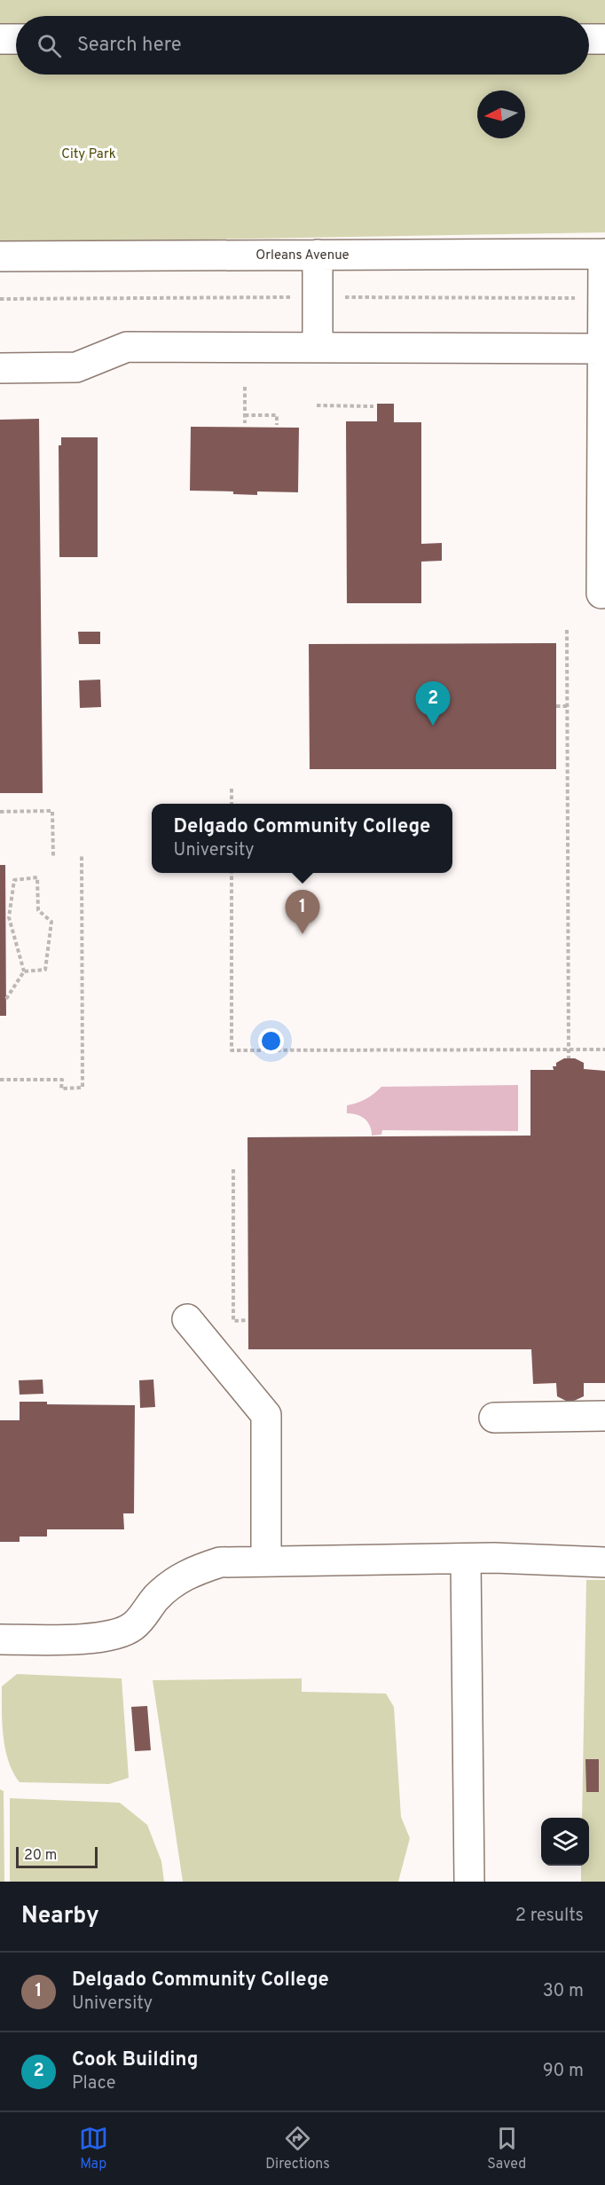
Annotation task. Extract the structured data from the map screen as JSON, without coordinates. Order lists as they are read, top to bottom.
{
  "streets": {
    "street": ["Orleans Avenue"]
  },
  "parks": ["City Park"],
  "scale_bar": "20 m",
  "north": "left",
  "page": {
    "search": "Search here",
    "pins": ["2", "1"],
    "popup": ["Delgado Community College", "University"],
    "scale": "20 m",
    "heading": ["Nearby", "2 results"],
    "list": [
      {
        "mark": "1",
        "name": "Delgado Community College",
        "note": "University",
        "value": "30 m"
      },
      {
        "mark": "2",
        "name": "Cook Building",
        "note": "Place",
        "value": "90 m"
      }
    ],
    "nav": ["Map", "Directions", "Saved"]
  }
}
